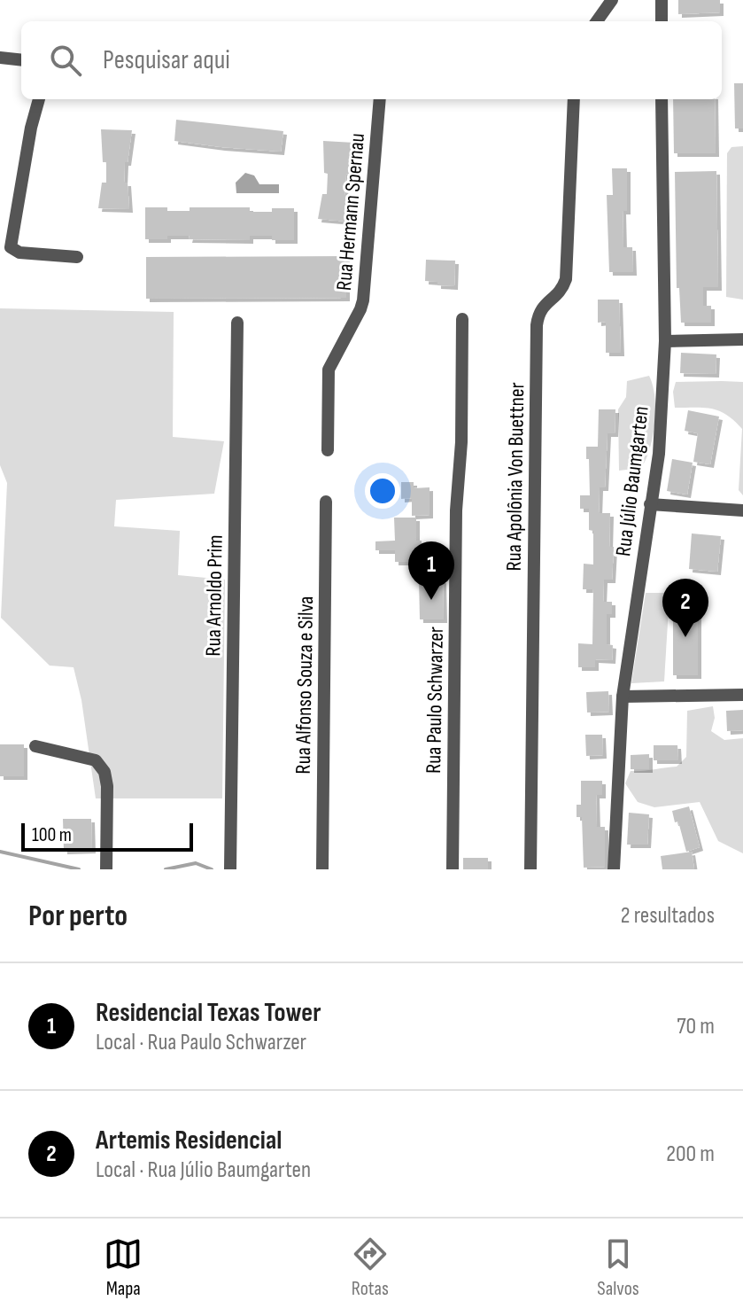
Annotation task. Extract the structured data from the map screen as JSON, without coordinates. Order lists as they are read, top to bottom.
{
  "streets": {
    "street": [
      "Rua Hermann Spernau",
      "Rua Apolônia Von Buettner",
      "Rua Júlio Baumgarten",
      "Rua Arnoldo Prim",
      "Rua Alfonso Souza e Silva",
      "Rua Paulo Schwarzer"
    ]
  },
  "scale_bar": "100 m",
  "page": {
    "search": "Pesquisar aqui",
    "pins": ["1", "2"],
    "scale": "100 m",
    "heading": ["Por perto", "2 resultados"],
    "list": [
      {
        "mark": "1",
        "name": "Residencial Texas Tower",
        "note": "Local · Rua Paulo Schwarzer",
        "value": "70 m"
      },
      {
        "mark": "2",
        "name": "Artemis Residencial",
        "note": "Local · Rua Júlio Baumgarten",
        "value": "200 m"
      }
    ],
    "nav": ["Mapa", "Rotas", "Salvos"]
  }
}
